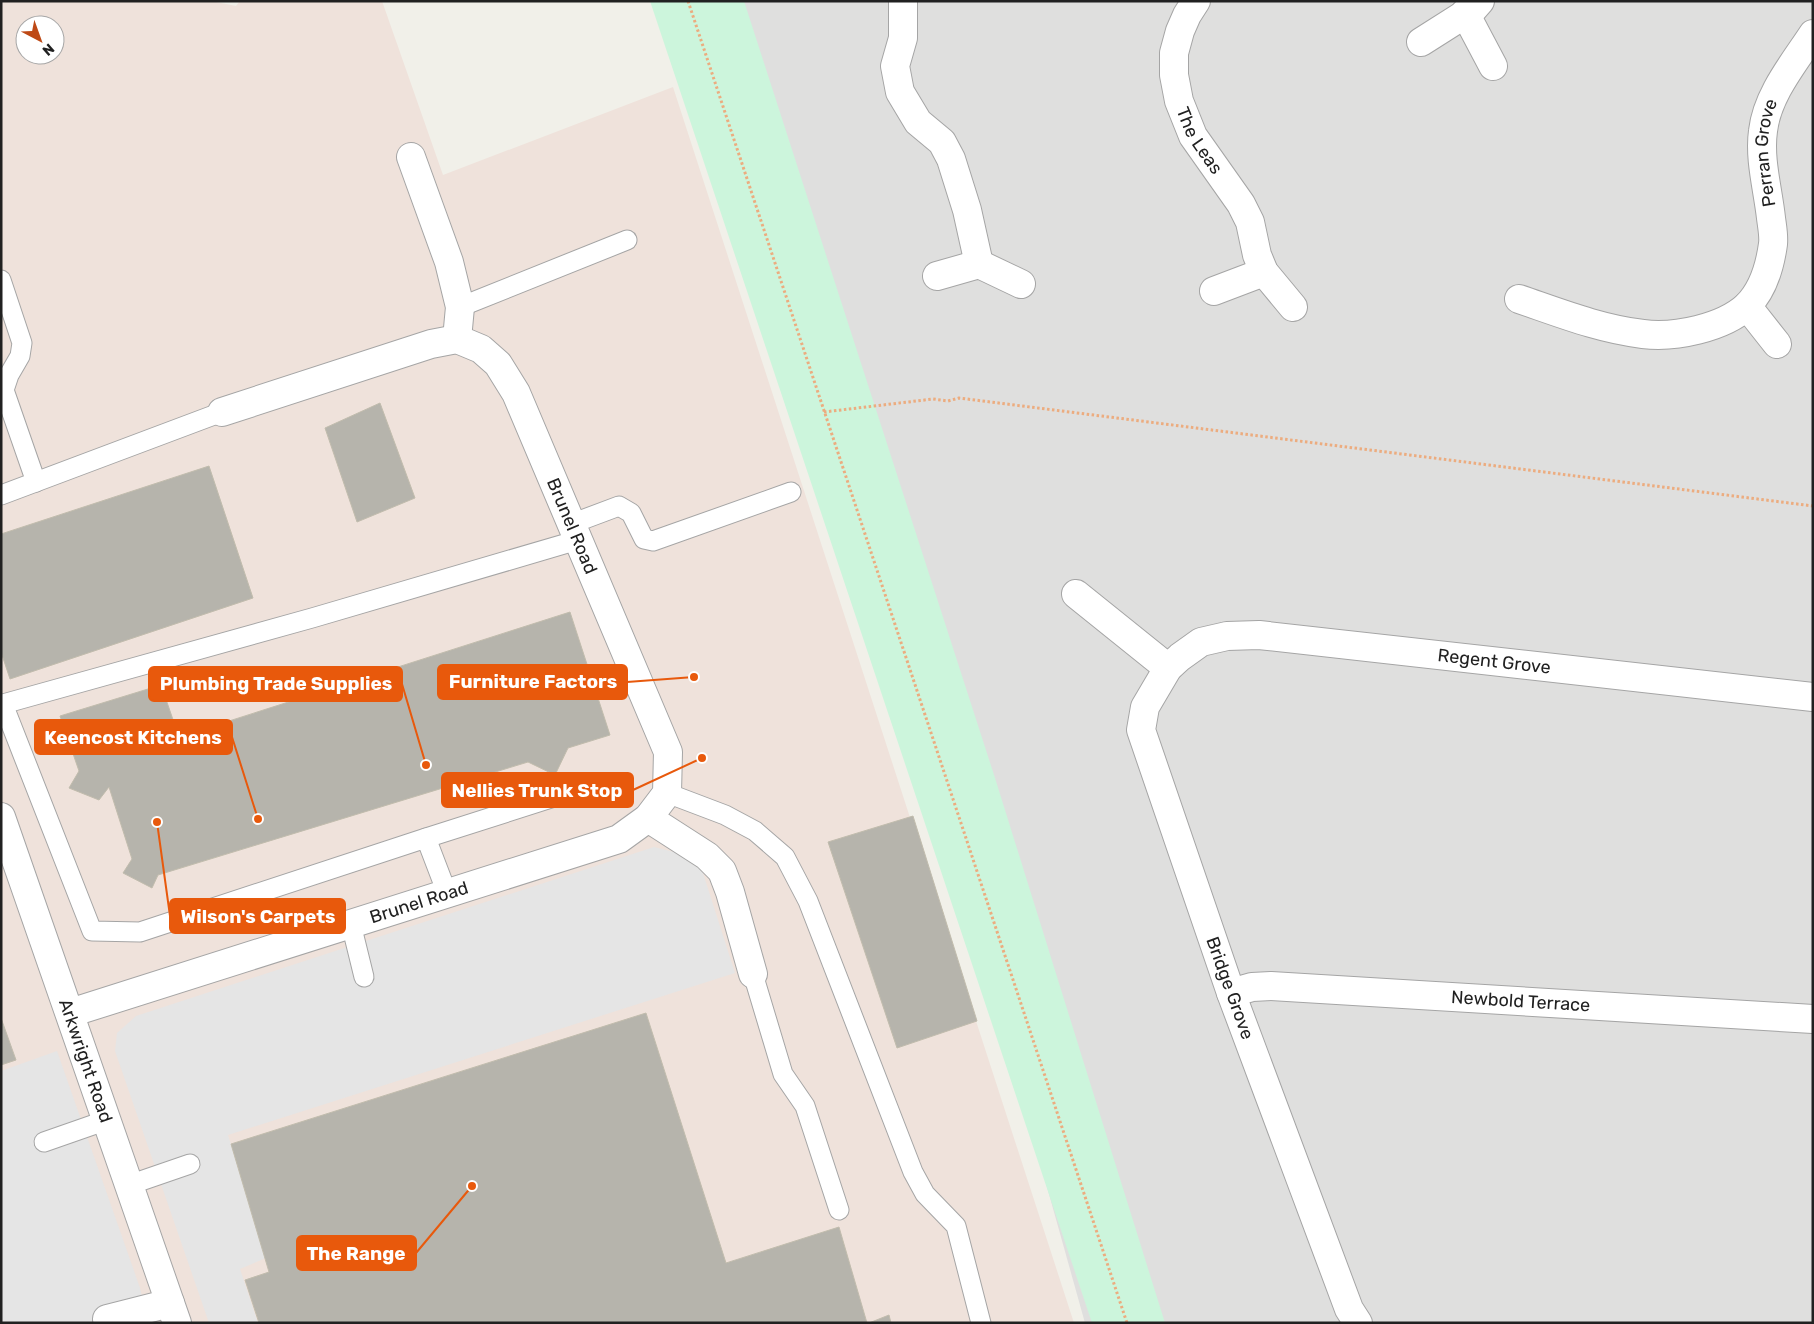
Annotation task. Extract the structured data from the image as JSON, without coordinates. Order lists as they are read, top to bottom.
{
  "streets": {
    "street": [
      "The Leas",
      "Perran Grove",
      "Brunel Road",
      "Regent Grove",
      "Bridge Grove",
      "Newbold Terrace",
      "Arkwright Road"
    ]
  },
  "crossings": [
    ["Brunel Road", "Arkwright Road"],
    ["Regent Grove", "Bridge Grove"],
    ["Bridge Grove", "Newbold Terrace"]
  ],
  "places": [
    "Furniture Factors",
    "Nellies Trunk Stop",
    "Plumbing Trade Supplies",
    "Keencost Kitchens",
    "Wilson's Carpets",
    "The Range"
  ],
  "north": "bottom right"
}
